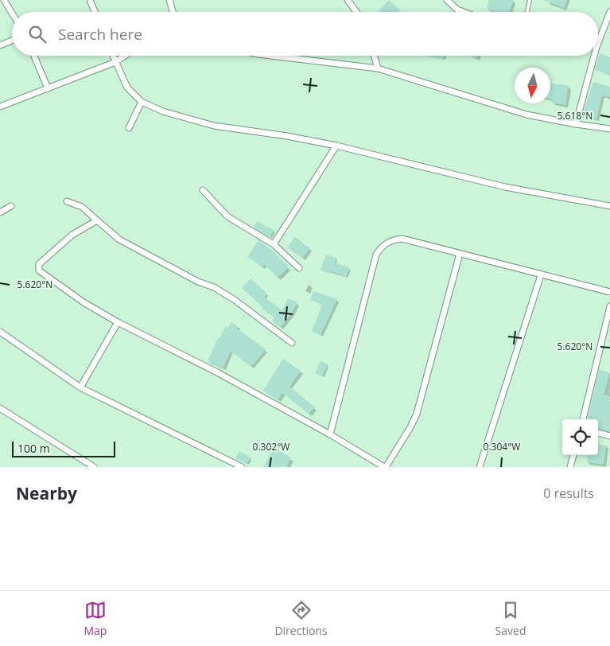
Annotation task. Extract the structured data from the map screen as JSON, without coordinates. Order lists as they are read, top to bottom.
{
  "scale_bar": "100 m",
  "north": "bottom",
  "page": {
    "search": "Search here",
    "scale": "100 m",
    "heading": ["Nearby", "0 results"],
    "nav": ["Map", "Directions", "Saved"]
  },
  "coordinates": [
    "5.618°N",
    "5.620°N",
    "0.302°W",
    "0.304°W"
  ]
}
